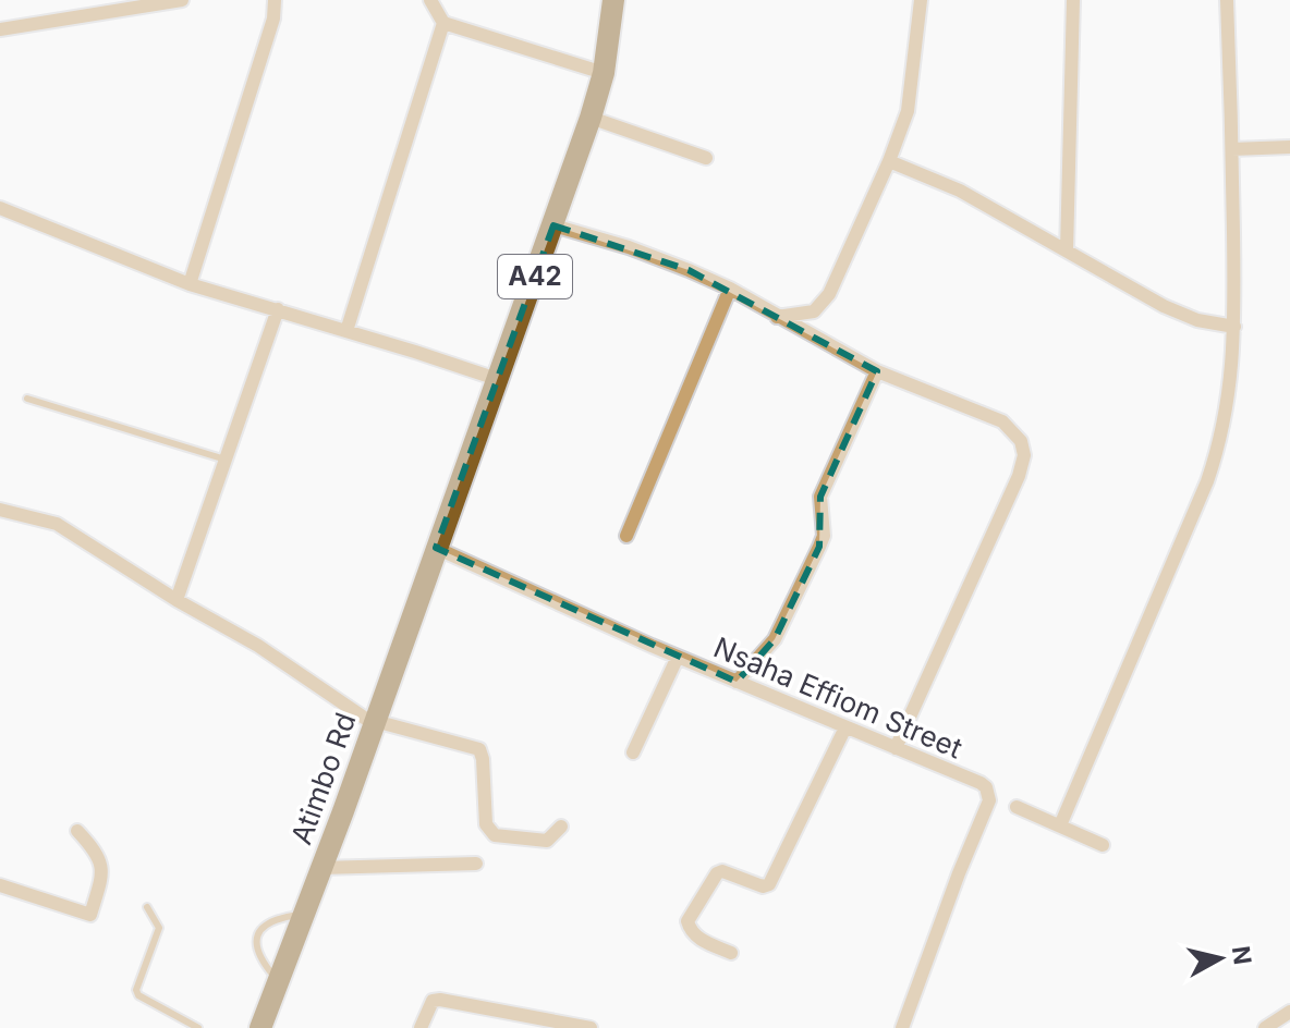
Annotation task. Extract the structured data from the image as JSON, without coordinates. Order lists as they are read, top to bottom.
{
  "streets": {
    "main road": ["A42", "Atimbo Rd"],
    "street": ["Nsaha Effiom Street"]
  },
  "crossings": [
    ["A42", "Nsaha Effiom Street"],
    ["A42", "Atimbo Rd"],
    ["Nsaha Effiom Street", "Atimbo Rd"]
  ],
  "north": "right"
}
